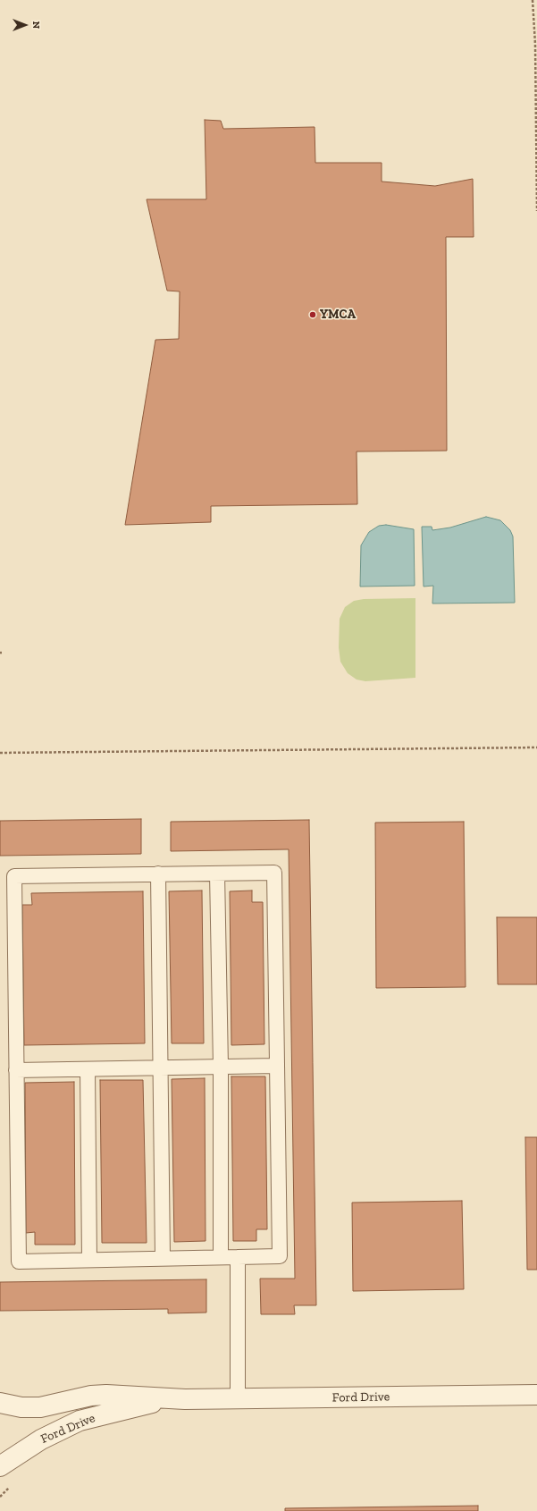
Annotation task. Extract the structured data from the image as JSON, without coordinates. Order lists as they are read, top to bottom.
{
  "streets": {
    "street": ["Ford Drive"]
  },
  "places": ["YMCA"],
  "north": "right"
}
